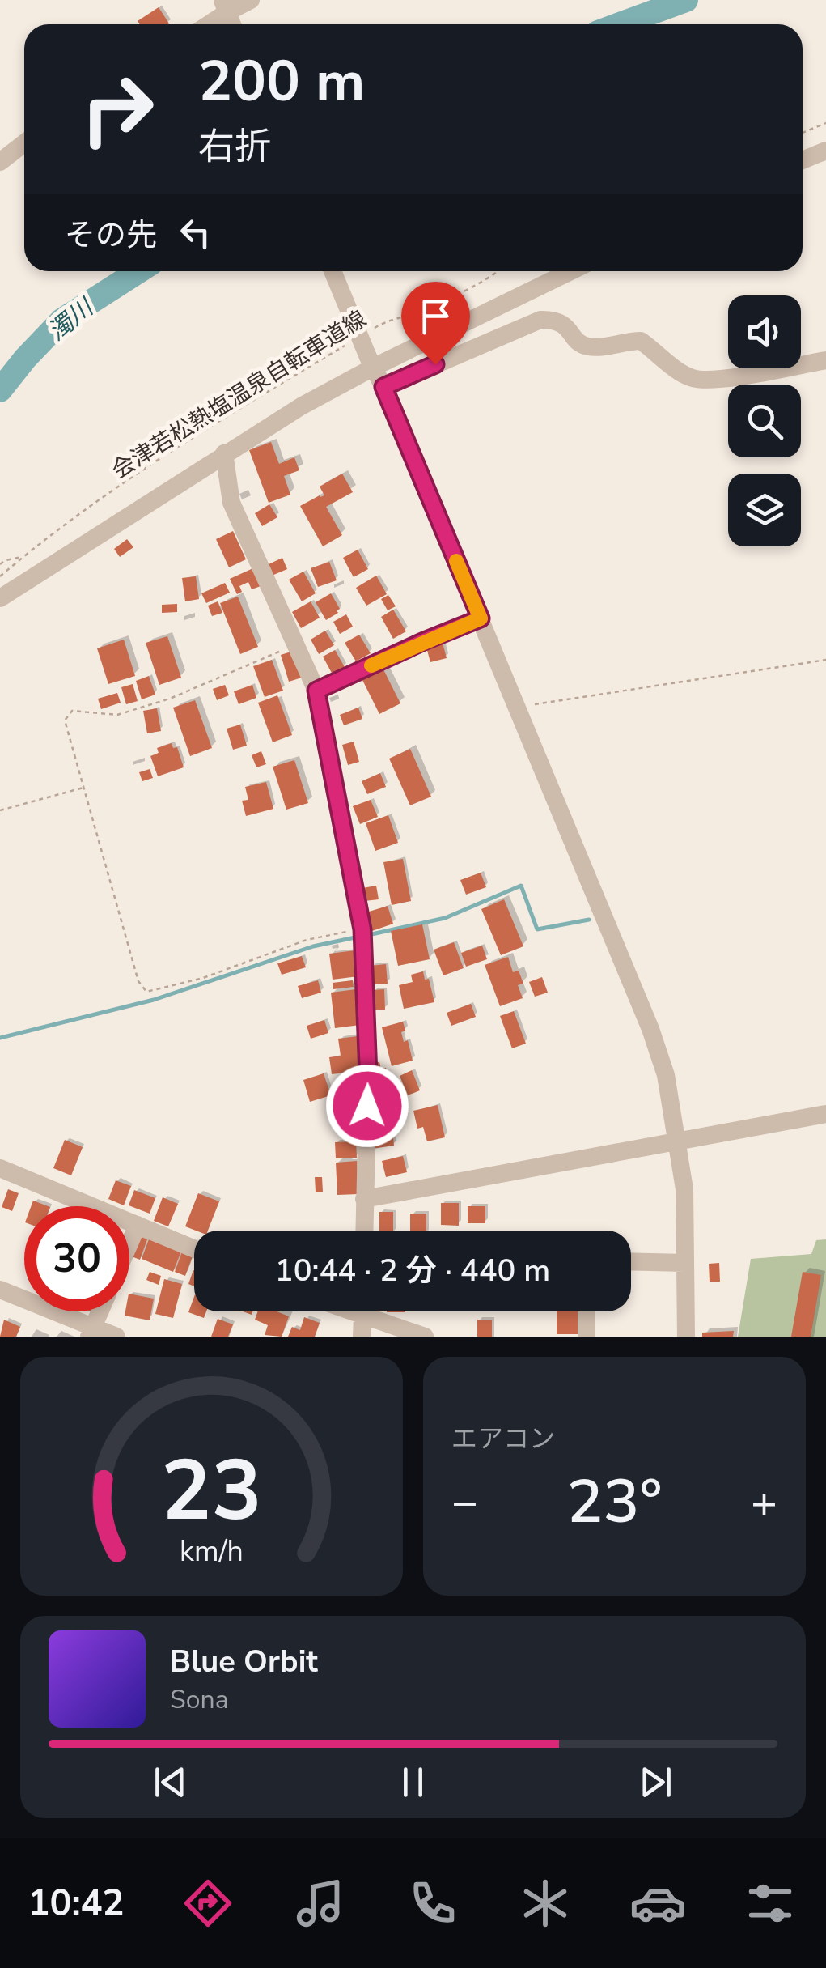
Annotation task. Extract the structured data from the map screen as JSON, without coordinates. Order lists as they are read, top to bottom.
{
  "streets": {
    "path": ["会津若松熱塩温泉自転車道線"]
  },
  "water": ["濁川"],
  "page": {
    "turn": ["200 m", "右折"],
    "then": "その先",
    "limit": "30",
    "trip": "10:44 · 2 分 · 440 m",
    "tile": "エアコン",
    "heat": ["−", "23°", "+"],
    "song": ["Blue Orbit", "Sona"],
    "tabs": "10:42",
    "gauge": ["23", "km/h"]
  }
}
